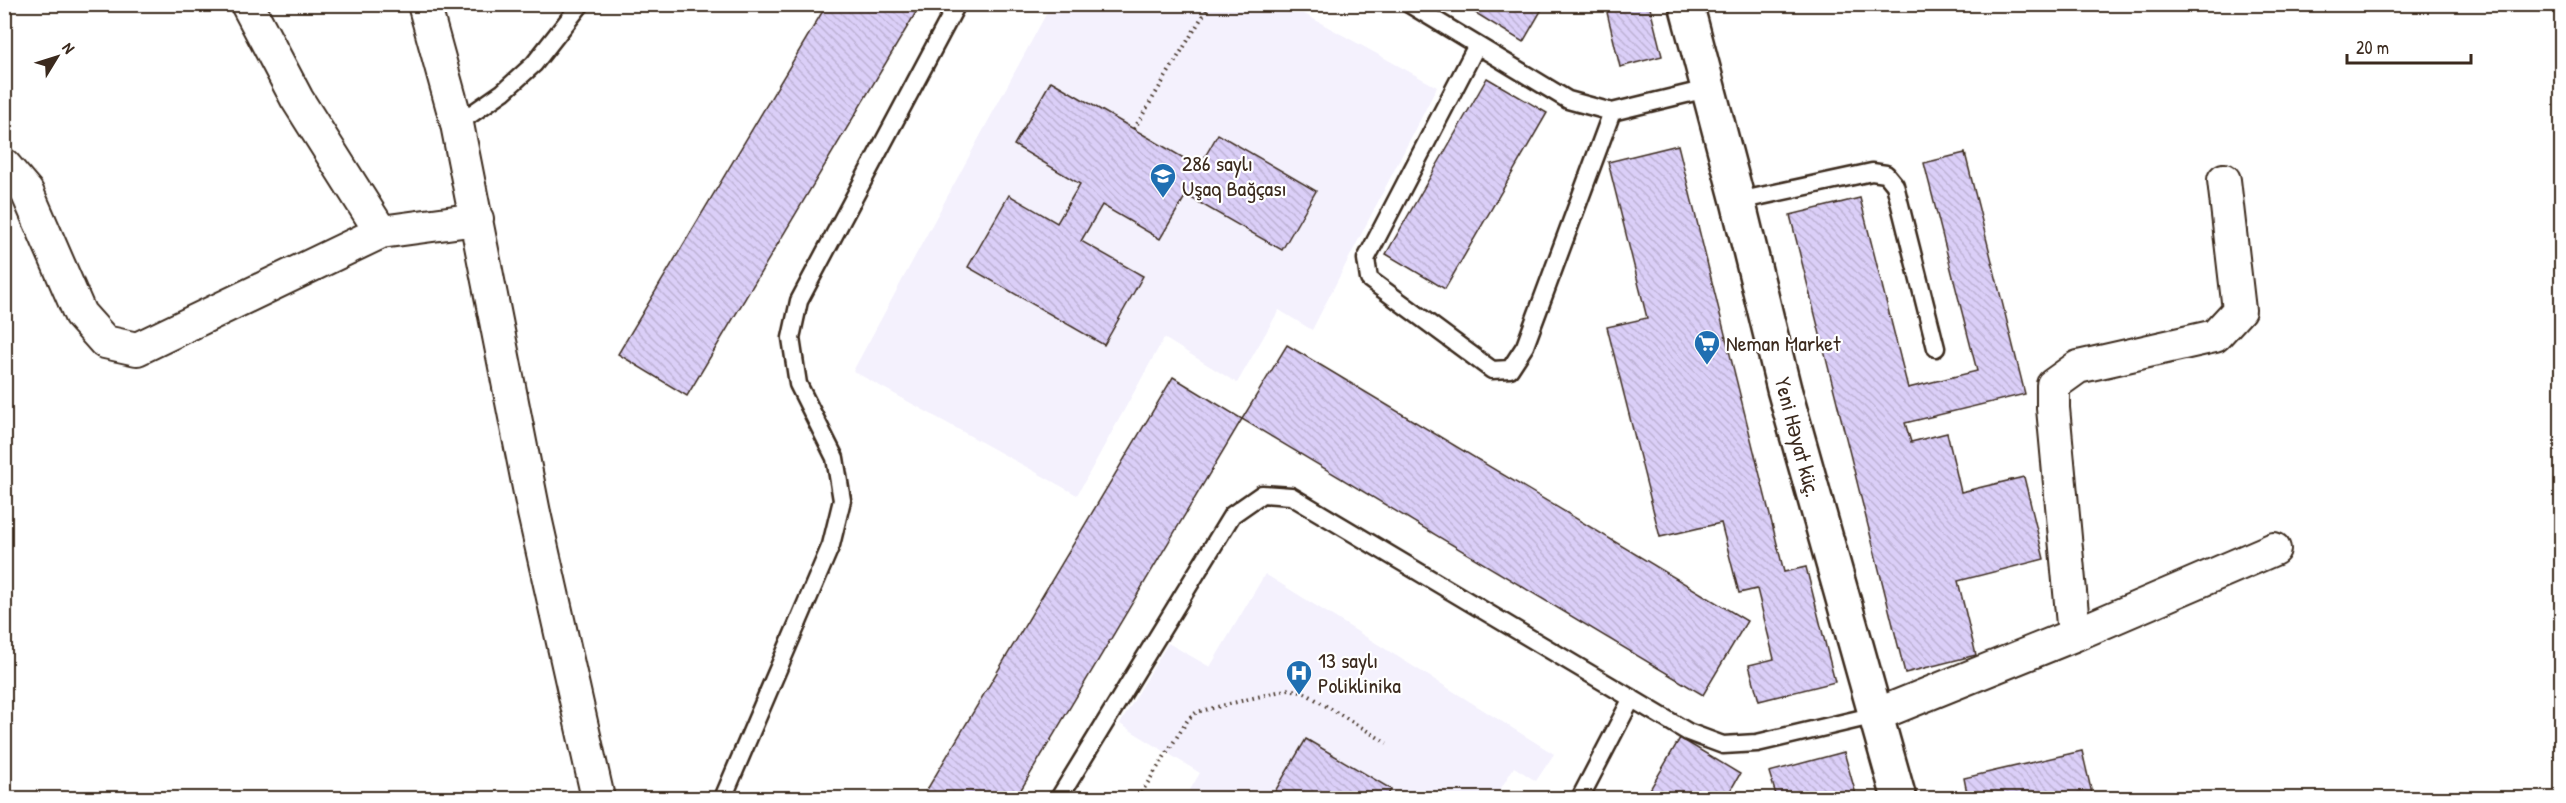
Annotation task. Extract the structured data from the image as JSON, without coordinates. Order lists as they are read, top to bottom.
{
  "streets": {
    "street": ["Yeni Həyat küç."]
  },
  "places": {
    "school or university": ["286 saylı Uşaq Bağçası"],
    "supermarket": ["Neman Market"],
    "hospital": ["13 saylı Poliklinika"]
  },
  "scale_bar": "20 m",
  "north": "top right"
}
